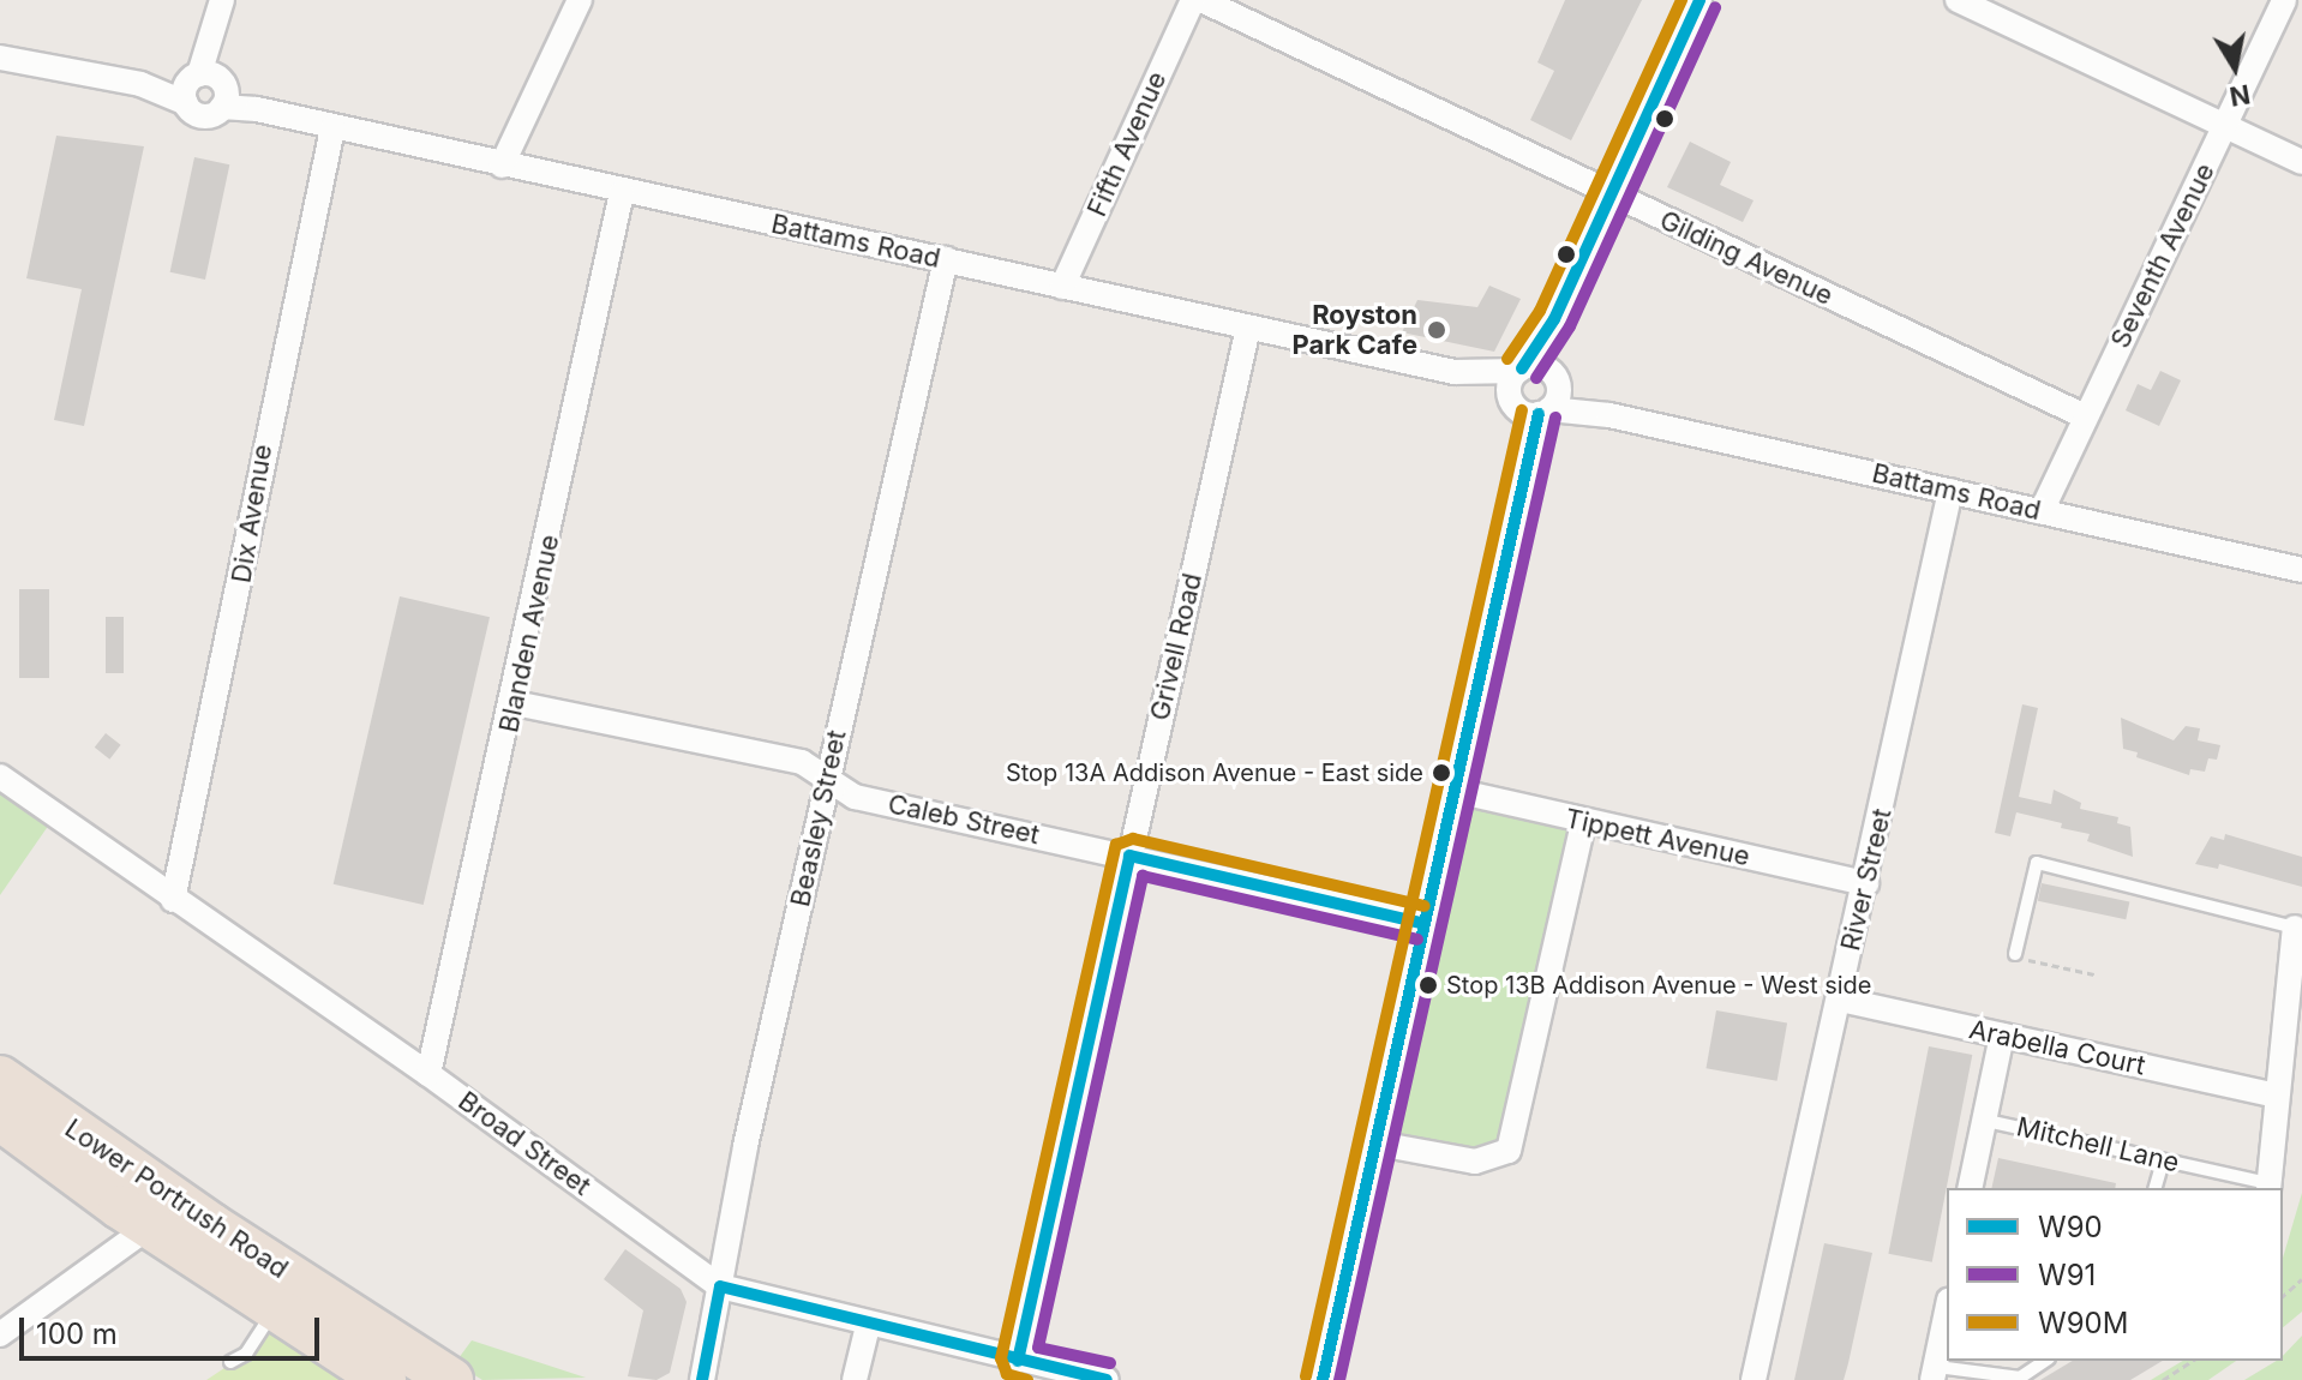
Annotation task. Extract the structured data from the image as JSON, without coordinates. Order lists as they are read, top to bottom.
{
  "streets": {
    "highway": ["Lower Portrush Road"],
    "street": [
      "Fifth Avenue",
      "Battams Road",
      "Seventh Avenue",
      "Gilding Avenue",
      "Dix Avenue",
      "Blanden Avenue",
      "Grivell Road",
      "Beasley Street",
      "Caleb Street",
      "Tippett Avenue",
      "River Street",
      "Arabella Court",
      "Broad Street"
    ],
    "lane": ["Mitchell Lane"]
  },
  "crossings": [
    ["Fifth Avenue", "Battams Road"],
    ["Battams Road", "Seventh Avenue"],
    ["Battams Road", "Dix Avenue"],
    ["Battams Road", "Blanden Avenue"],
    ["Battams Road", "Grivell Road"],
    ["Battams Road", "Beasley Street"],
    ["Battams Road", "River Street"],
    ["Seventh Avenue", "Gilding Avenue"],
    ["Dix Avenue", "Broad Street"],
    ["Blanden Avenue", "Caleb Street"],
    ["Blanden Avenue", "Broad Street"],
    ["Grivell Road", "Caleb Street"],
    ["Grivell Road", "Broad Street"],
    ["Beasley Street", "Caleb Street"],
    ["Beasley Street", "Broad Street"],
    ["Tippett Avenue", "River Street"],
    ["River Street", "Arabella Court"]
  ],
  "places": ["Royston Park Cafe", "Stop 13A Addison Avenue - East side", "Stop 13B Addison Avenue - West side"],
  "lines": ["transit line W90", "transit line W90M", "transit line W91"],
  "legend": ["W90", "W91", "W90M"],
  "scale_bar": "100 m",
  "north": "bottom"
}
